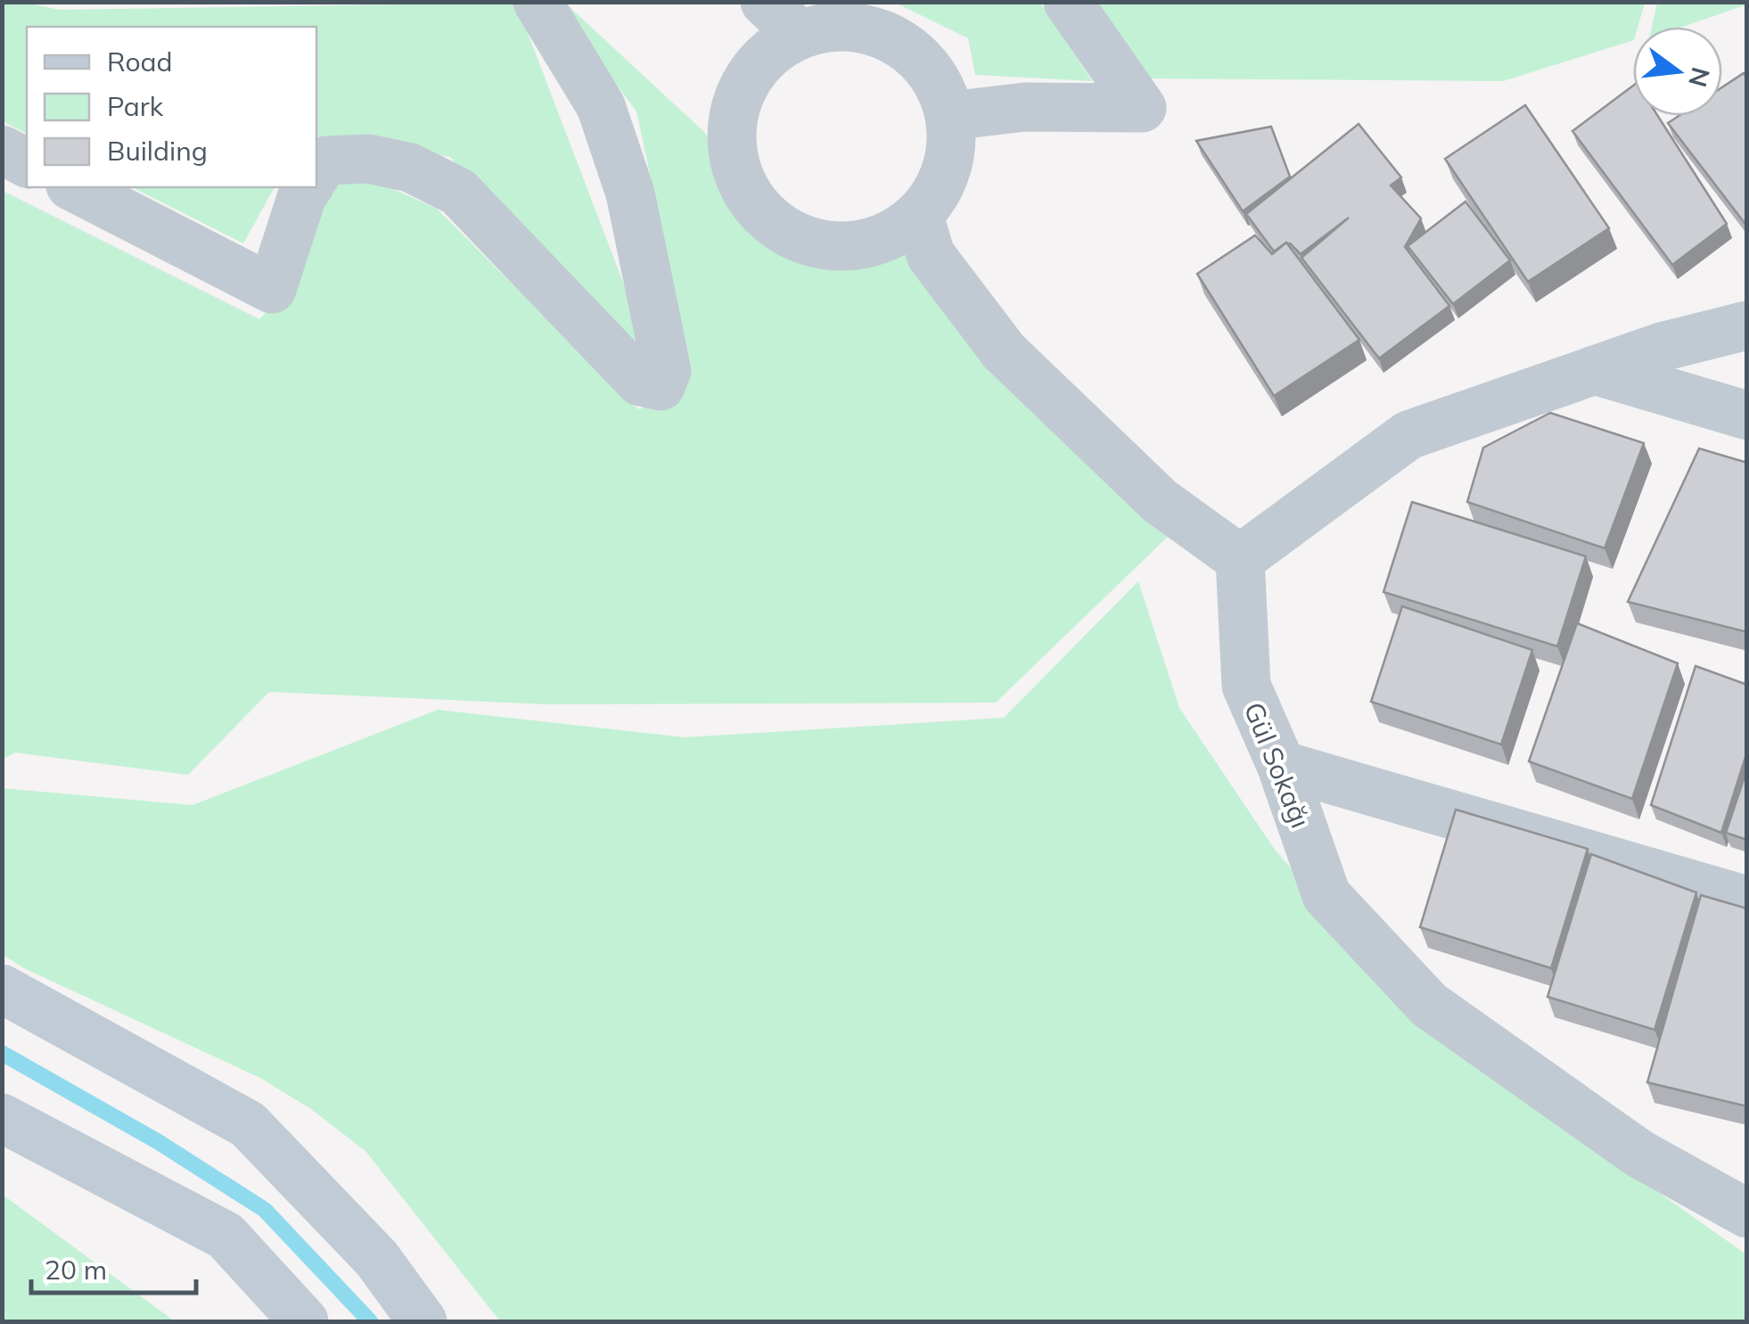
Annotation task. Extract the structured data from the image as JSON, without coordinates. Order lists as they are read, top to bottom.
{
  "streets": {
    "street": ["Gül Sokağı"]
  },
  "legend": ["Road", "Park", "Building"],
  "scale_bar": "20 m",
  "north": "right"
}
